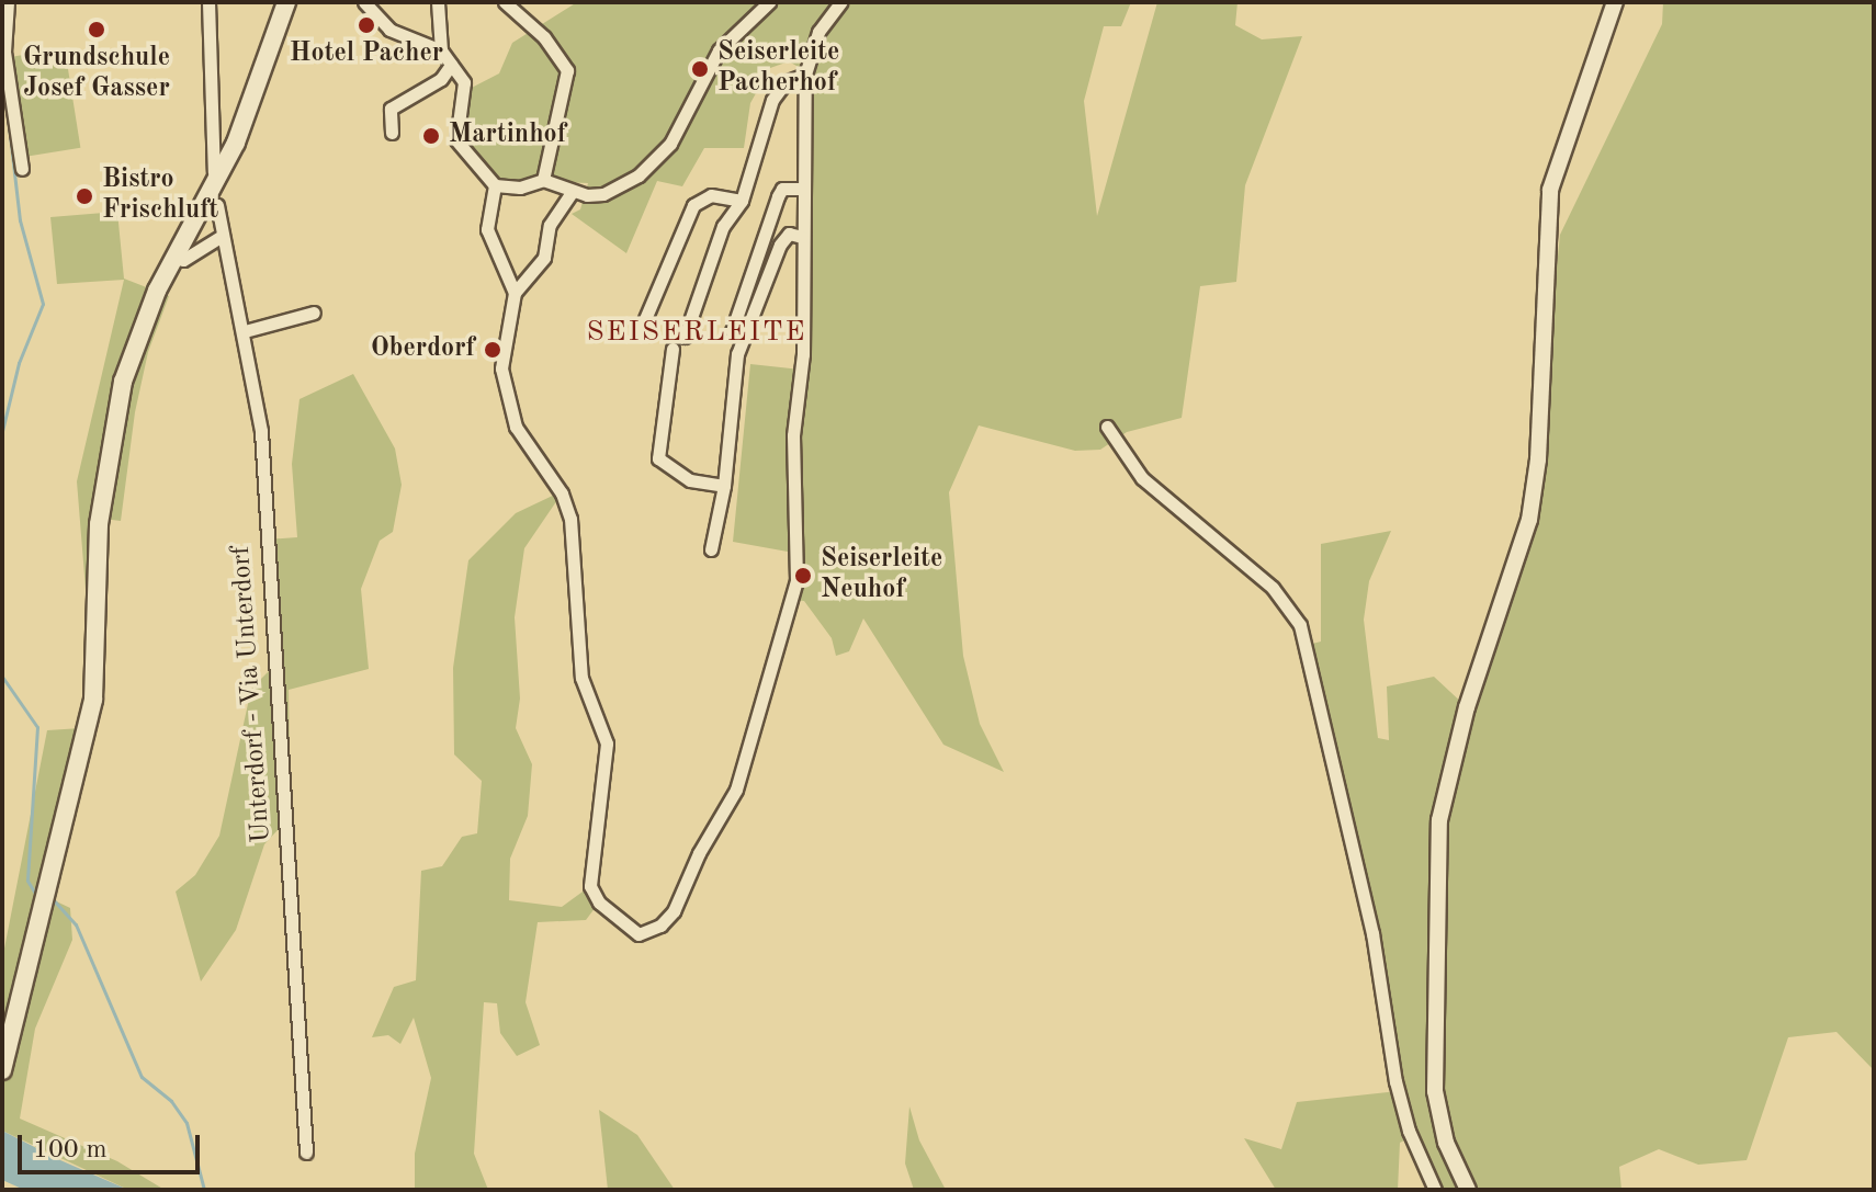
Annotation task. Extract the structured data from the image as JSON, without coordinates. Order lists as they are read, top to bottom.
{
  "streets": {
    "street": ["Unterdorf - Via Unterdorf"]
  },
  "districts": ["SEISERLEITE"],
  "places": [
    "Hotel Pacher",
    "Grundschule Josef Gasser",
    "Seiserleite Pacherhof",
    "Martinhof",
    "Bistro Frischluft",
    "Oberdorf",
    "Seiserleite Neuhof"
  ],
  "scale_bar": "100 m"
}
